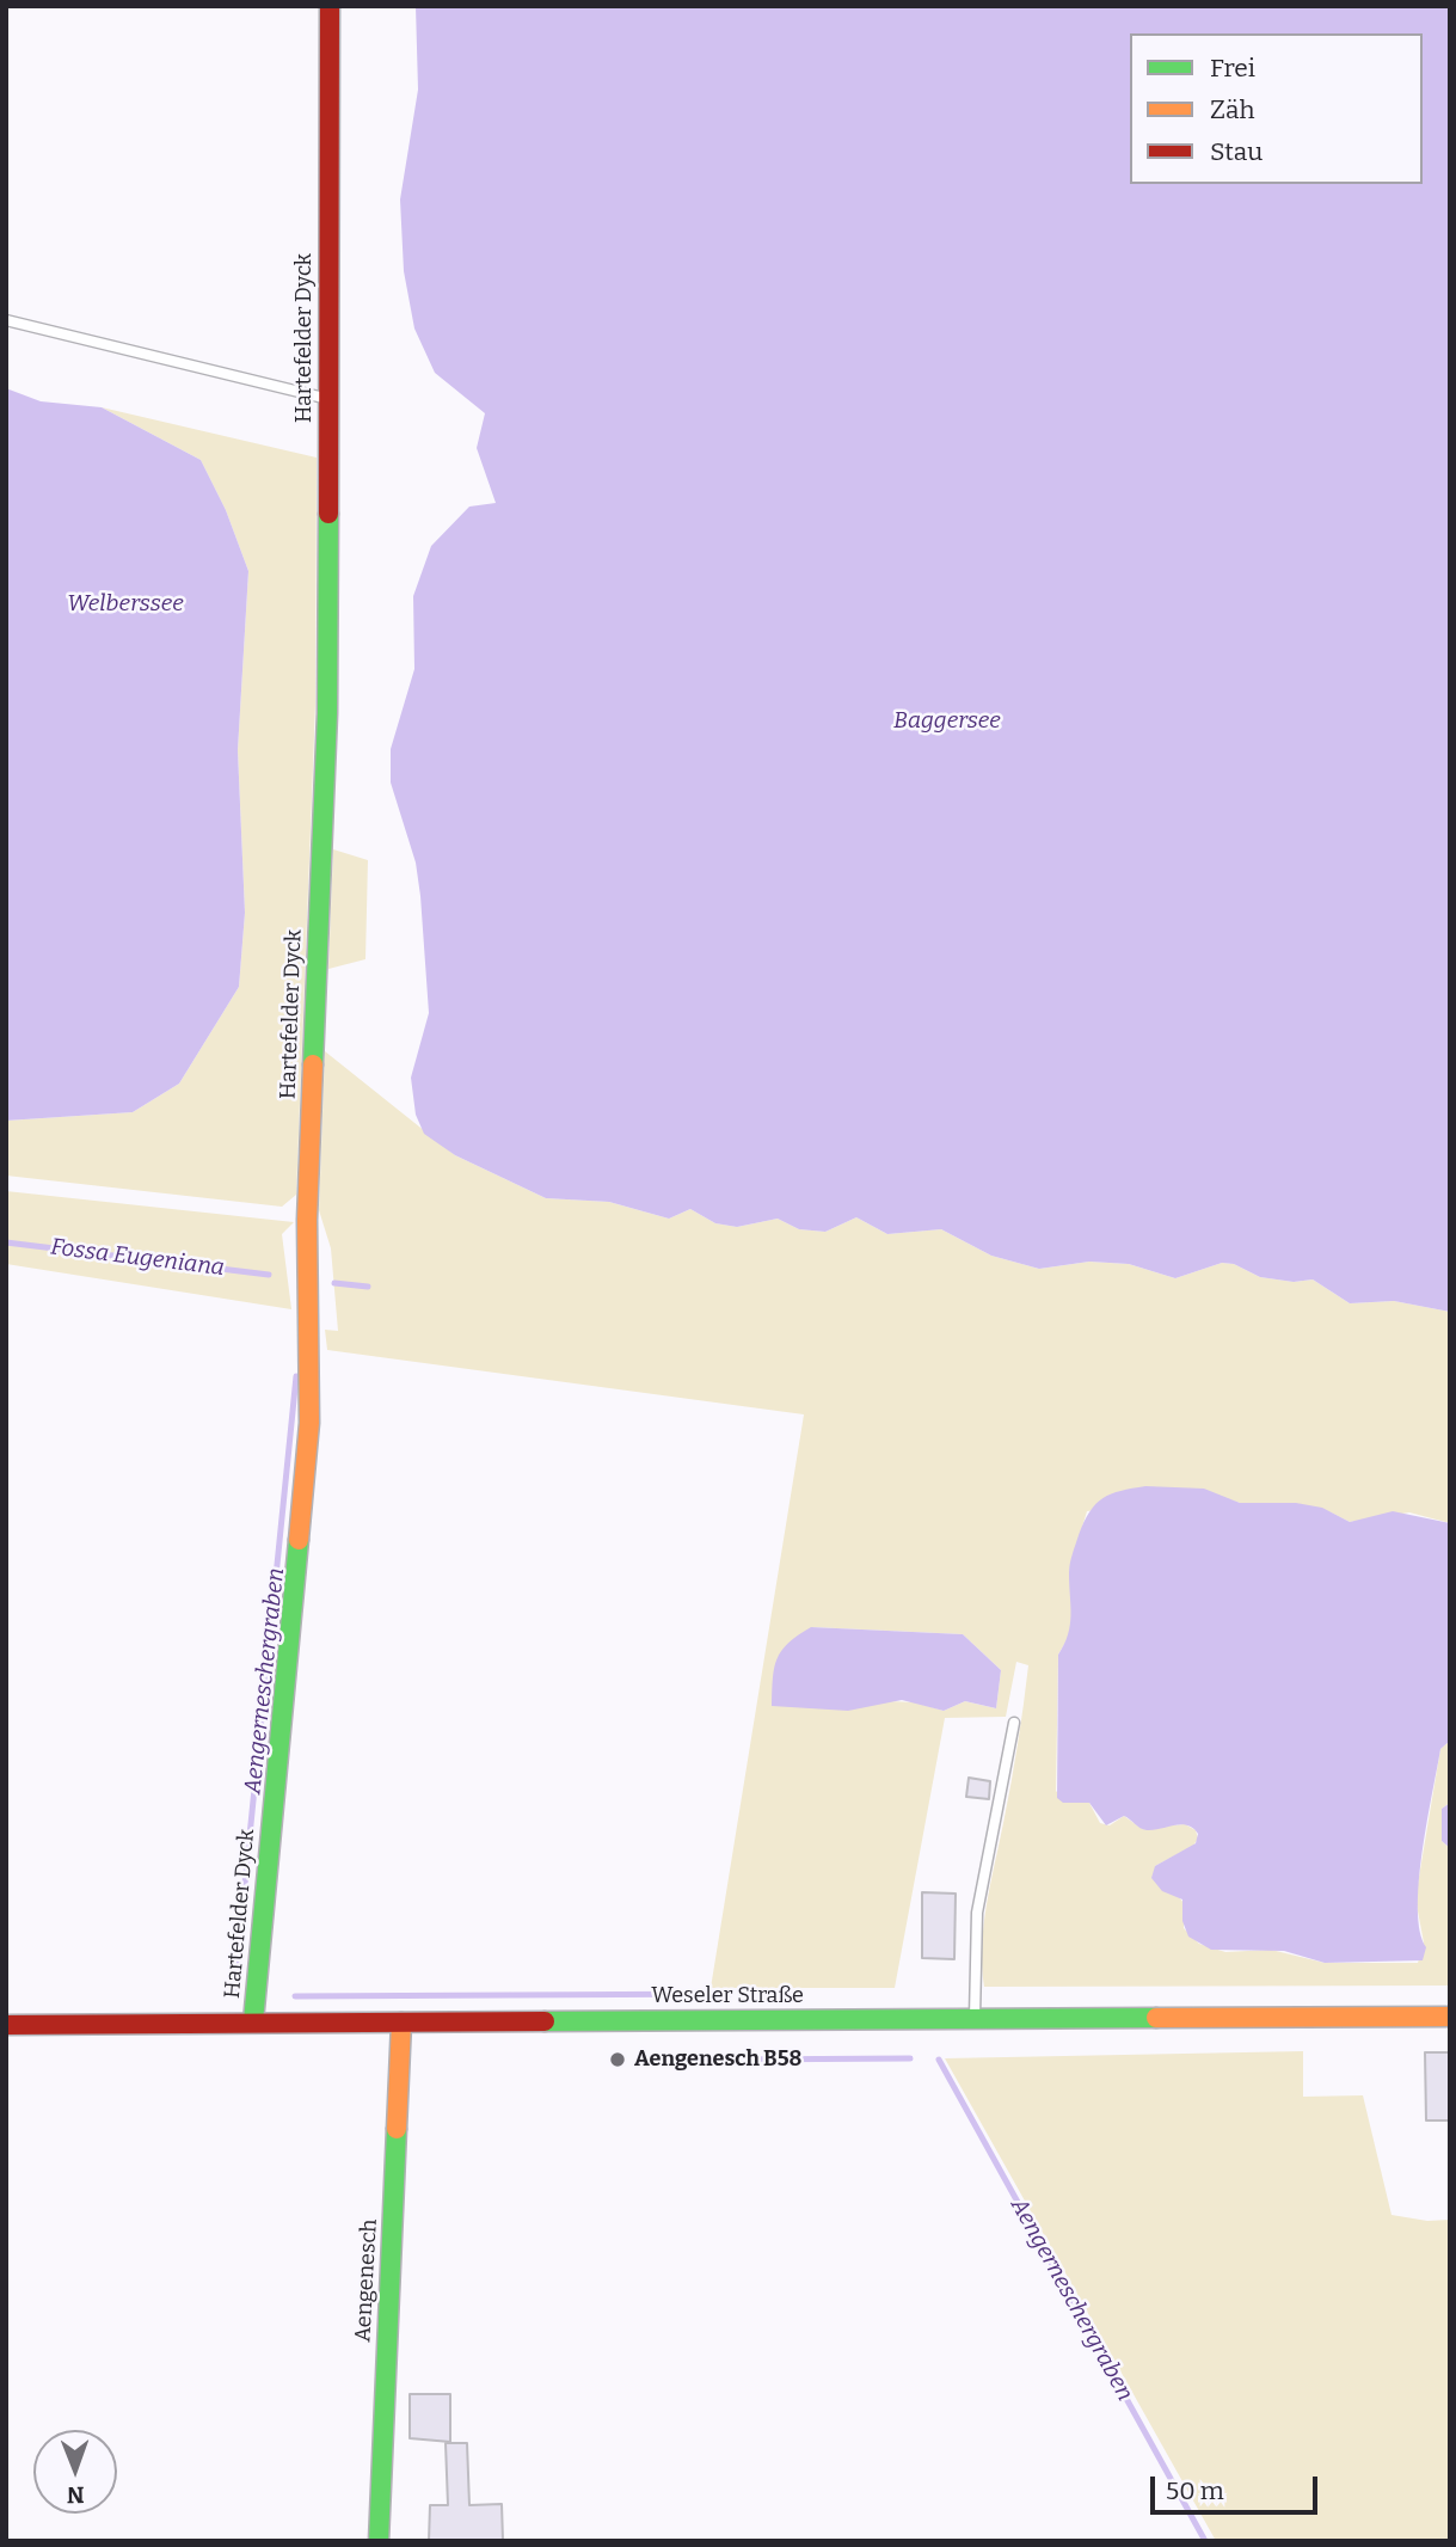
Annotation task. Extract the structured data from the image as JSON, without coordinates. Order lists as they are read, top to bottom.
{
  "streets": {
    "street": ["Hartefelder Dyck", "Weseler Straße", "Aengenesch"]
  },
  "crossings": [
    ["Hartefelder Dyck", "Weseler Straße"],
    ["Weseler Straße", "Aengenesch"]
  ],
  "water": [
    "Welberssee",
    "Baggersee",
    "Fossa Eugeniana",
    "Aengerneschergraben"
  ],
  "places": ["Aengenesch B58"],
  "legend": ["Frei", "Zäh", "Stau"],
  "scale_bar": "50 m",
  "north": "bottom"
}
